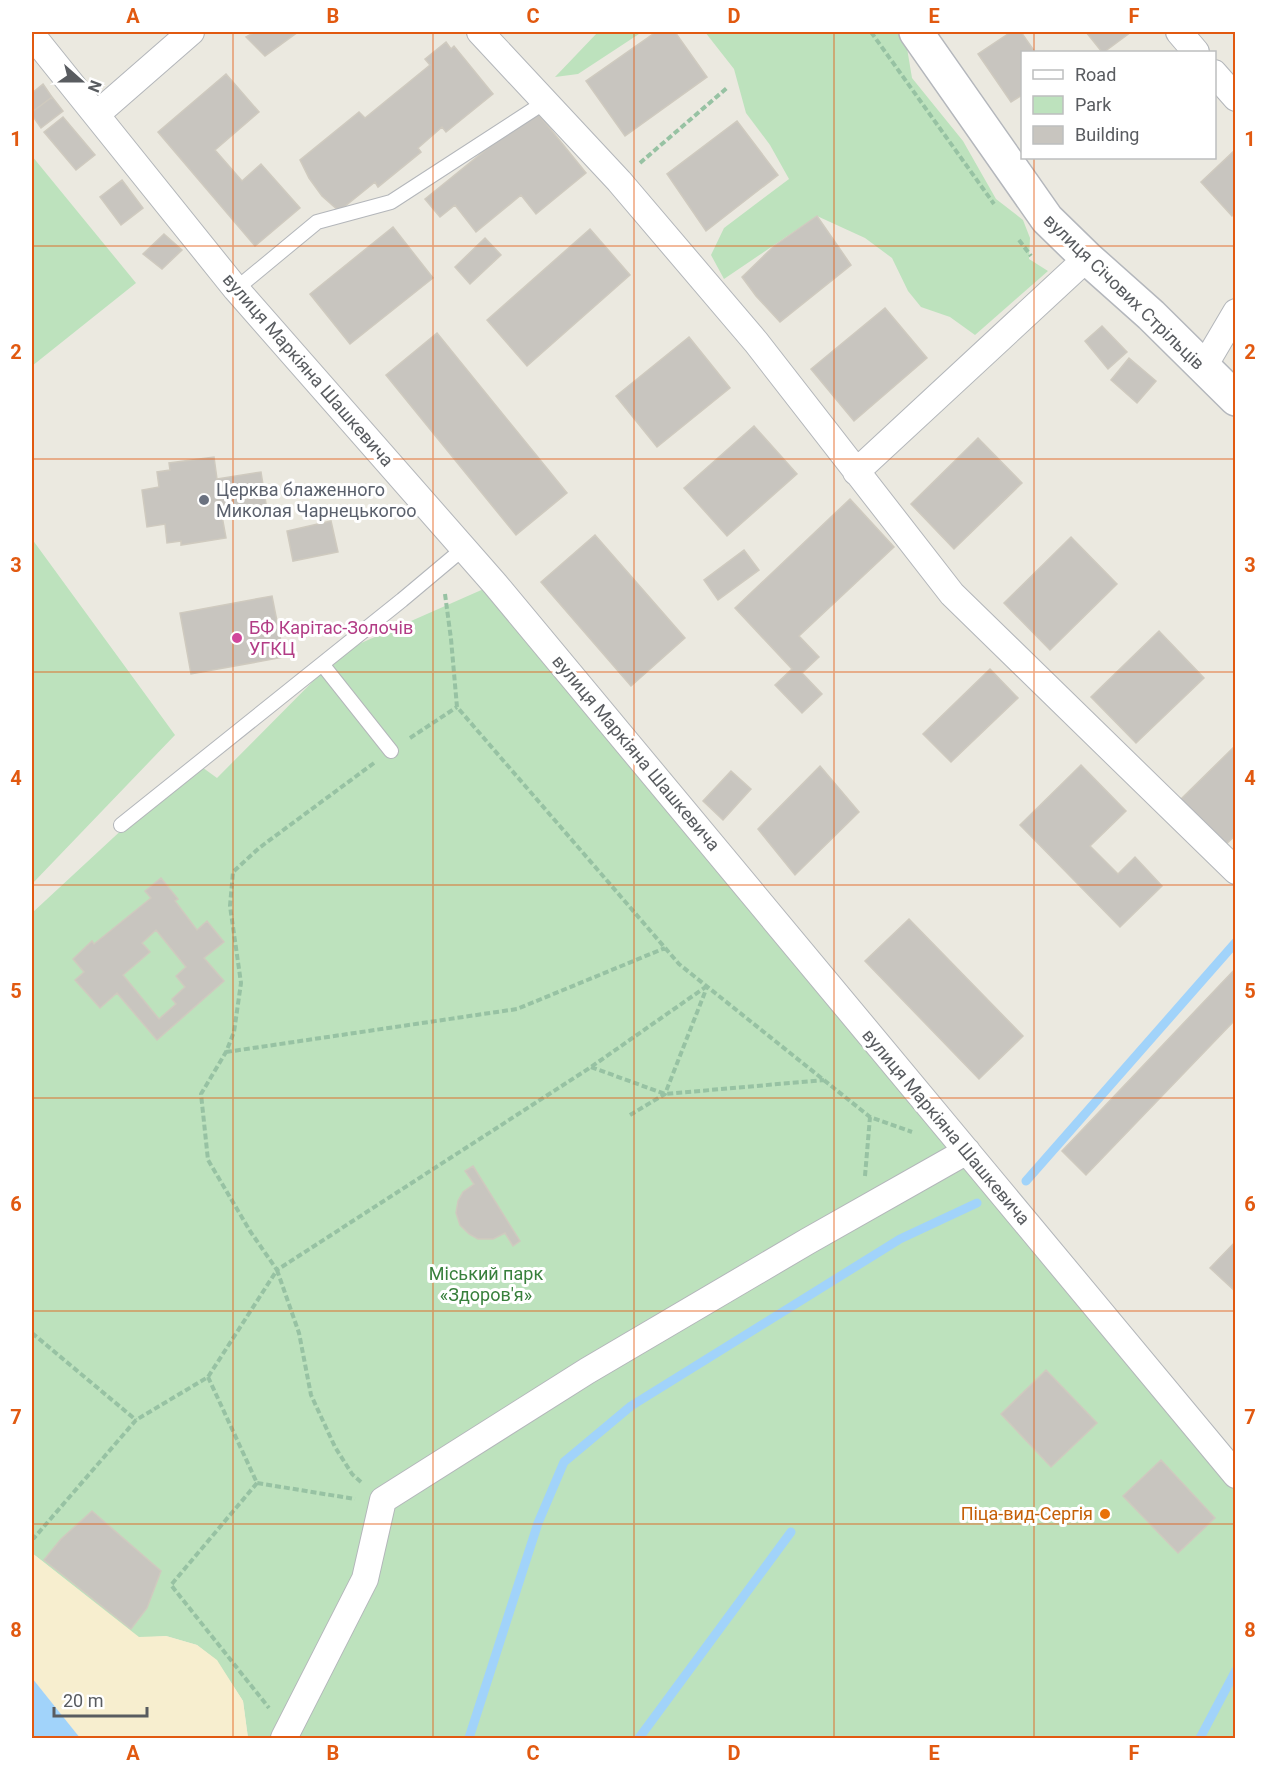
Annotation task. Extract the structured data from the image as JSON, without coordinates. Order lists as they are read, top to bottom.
{
  "streets": {
    "street": ["вулиця Січових Стрільців", "вулиця Маркіяна Шашкевича"]
  },
  "parks": ["Міський парк «Здоров'я»"],
  "places": ["Церква блаженного Миколая Чарнецькогоо", "БФ Карітас-Золочів УГКЦ", "Піца-вид-Сергія"],
  "legend": ["Road", "Park", "Building"],
  "scale_bar": "20 m",
  "north": "right",
  "grid": {
    "columns": [
      "A",
      "B",
      "C",
      "D",
      "E",
      "F"
    ],
    "rows": [
      "1",
      "2",
      "3",
      "4",
      "5",
      "6",
      "7",
      "8"
    ]
  }
}
